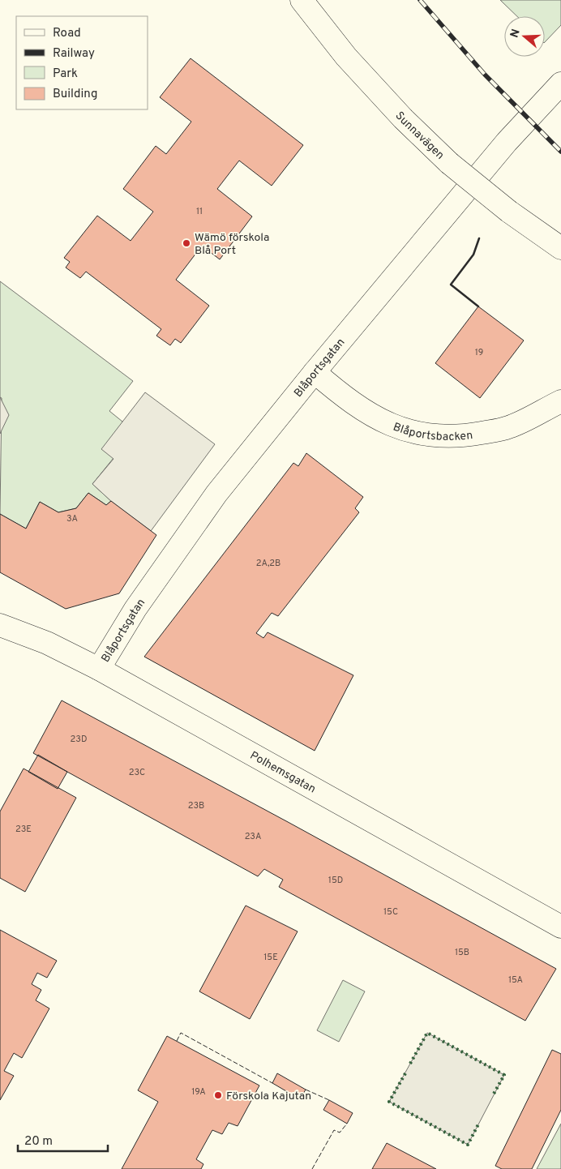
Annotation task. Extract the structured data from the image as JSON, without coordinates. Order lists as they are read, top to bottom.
{
  "streets": {
    "street": [
      "Sunnavägen",
      "Blåportsgatan",
      "Blåportsbacken",
      "Polhemsgatan"
    ]
  },
  "crossings": [
    ["Blåportsgatan", "Blåportsbacken"],
    ["Blåportsgatan", "Polhemsgatan"]
  ],
  "places": ["Wämö förskola Blå Port", "Förskola Kajutan"],
  "house_numbers": [
    "11",
    "19",
    "3A",
    "2A,2B",
    "23D",
    "23C",
    "23B",
    "23E",
    "23A",
    "15D",
    "15C",
    "15B",
    "15E",
    "15A",
    "19A"
  ],
  "legend": [
    "Road",
    "Railway",
    "Park",
    "Building"
  ],
  "scale_bar": "20 m",
  "north": "left"
}
